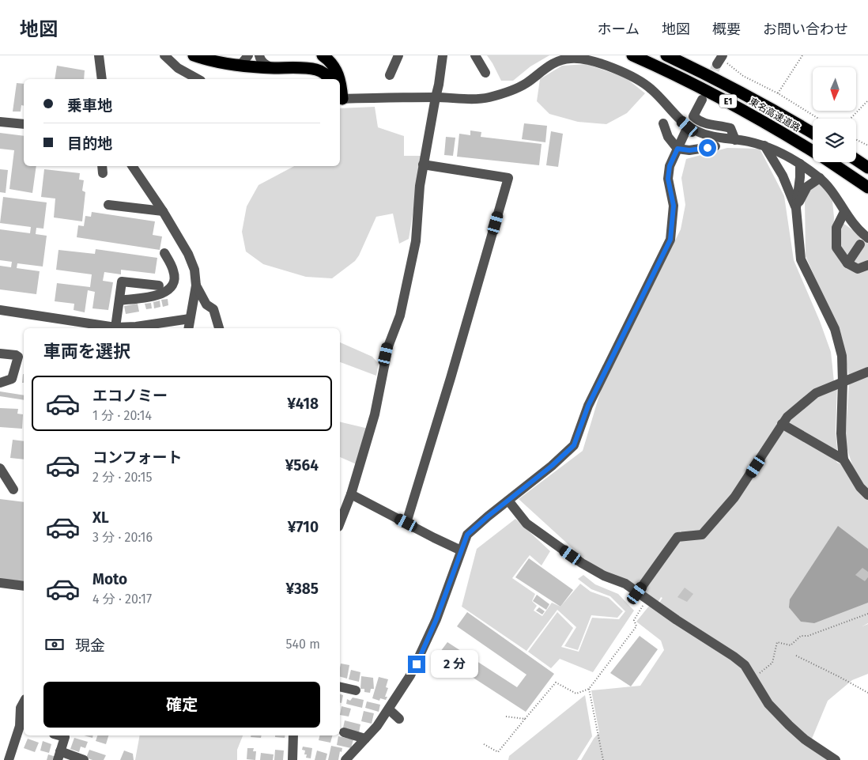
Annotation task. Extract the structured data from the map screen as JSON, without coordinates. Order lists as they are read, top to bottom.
{
  "streets": {
    "highway": ["E1", "東名高速道路"]
  },
  "north": "bottom",
  "page": {
    "header": "地図",
    "nav": [
      "ホーム",
      "地図",
      "概要",
      "お問い合わせ"
    ],
    "banner": ["乗車地", "目的地"],
    "heading": "車両を選択",
    "list": [
      {
        "name": "エコノミー",
        "note": "1 分 · 20:14",
        "value": "¥418"
      },
      {
        "name": "コンフォート",
        "note": "2 分 · 20:15",
        "value": "¥564"
      },
      {
        "name": "XL",
        "note": "3 分 · 20:16",
        "value": "¥710"
      },
      {
        "name": "Moto",
        "note": "4 分 · 20:17",
        "value": "¥385"
      }
    ],
    "pay": ["現金", "540 m"],
    "bubble": "2 分",
    "buttons": "確定"
  }
}
